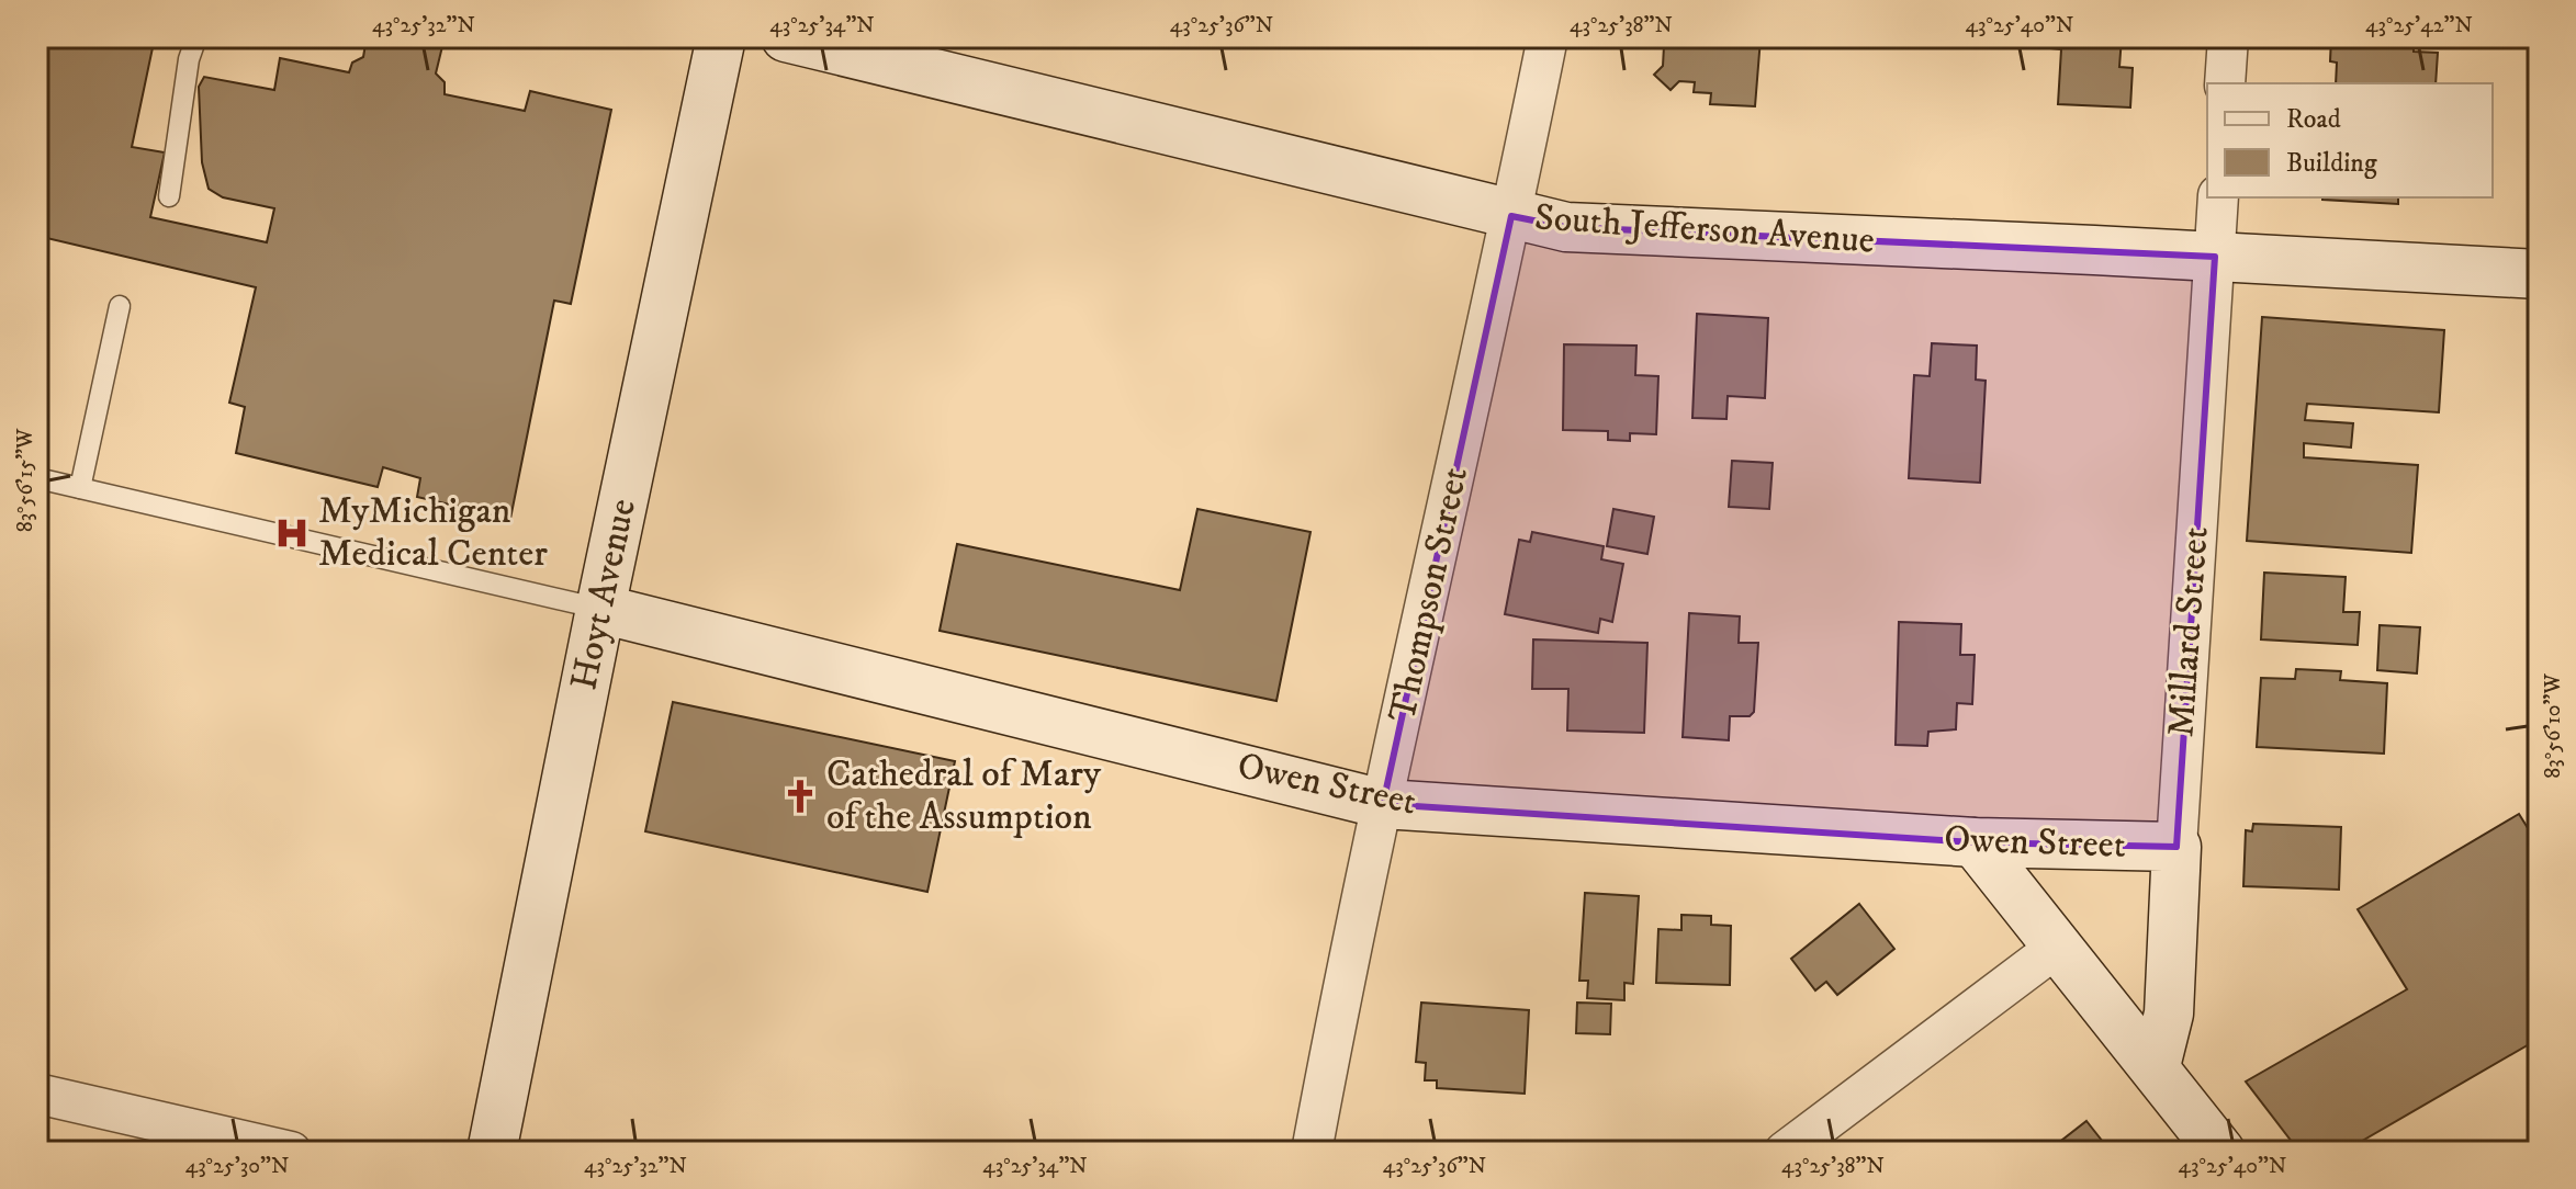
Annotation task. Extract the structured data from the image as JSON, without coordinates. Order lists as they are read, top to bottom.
{
  "streets": {
    "street": [
      "South Jefferson Avenue",
      "Hoyt Avenue",
      "Thompson Street",
      "Millard Street",
      "Owen Street"
    ]
  },
  "crossings": [
    ["South Jefferson Avenue", "Thompson Street"],
    ["South Jefferson Avenue", "Millard Street"],
    ["Hoyt Avenue", "Owen Street"],
    ["Thompson Street", "Owen Street"],
    ["Millard Street", "Owen Street"]
  ],
  "places": {
    "hospital": ["MyMichigan Medical Center"],
    "church": ["Cathedral of Mary of the Assumption"]
  },
  "legend": ["Road", "Building"],
  "coordinates": [
    "43°25'32\"N",
    "43°25'34\"N",
    "43°25'36\"N",
    "43°25'38\"N",
    "43°25'40\"N",
    "43°25'42\"N",
    "83°56'15\"W",
    "83°56'10\"W",
    "43°25'30\"N"
  ]
}
